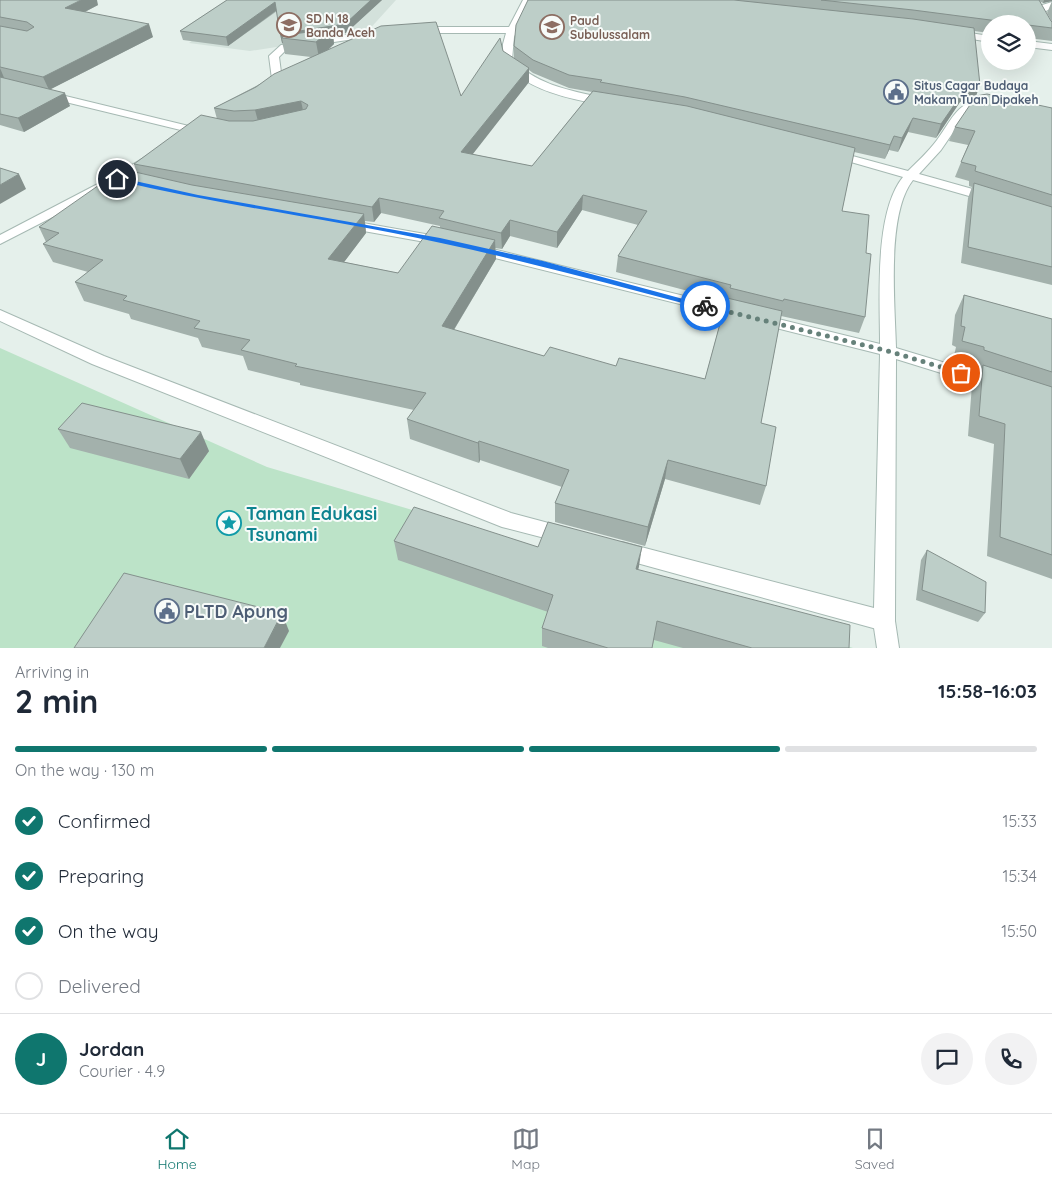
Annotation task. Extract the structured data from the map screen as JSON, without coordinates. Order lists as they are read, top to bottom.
{
  "places": {
    "school or university": ["SD N 18 Banda Aceh", "Paud Subulussalam"],
    "public building": ["Situs Cagar Budaya Makam Tuan Dipakeh", "PLTD Apung"],
    "place": ["Taman Edukasi Tsunami"]
  },
  "page": {
    "heading": ["2 min", "Arriving in", "15:58–16:03"],
    "panel": ["Jordan", "Courier · 4.9"],
    "bar": "On the way · 130 m",
    "list": [
      ["Confirmed", "15:33"],
      ["Preparing", "15:34"],
      ["On the way", "15:50"],
      "Delivered"
    ],
    "round": "J",
    "tabs": ["Home", "Map", "Saved"]
  }
}
